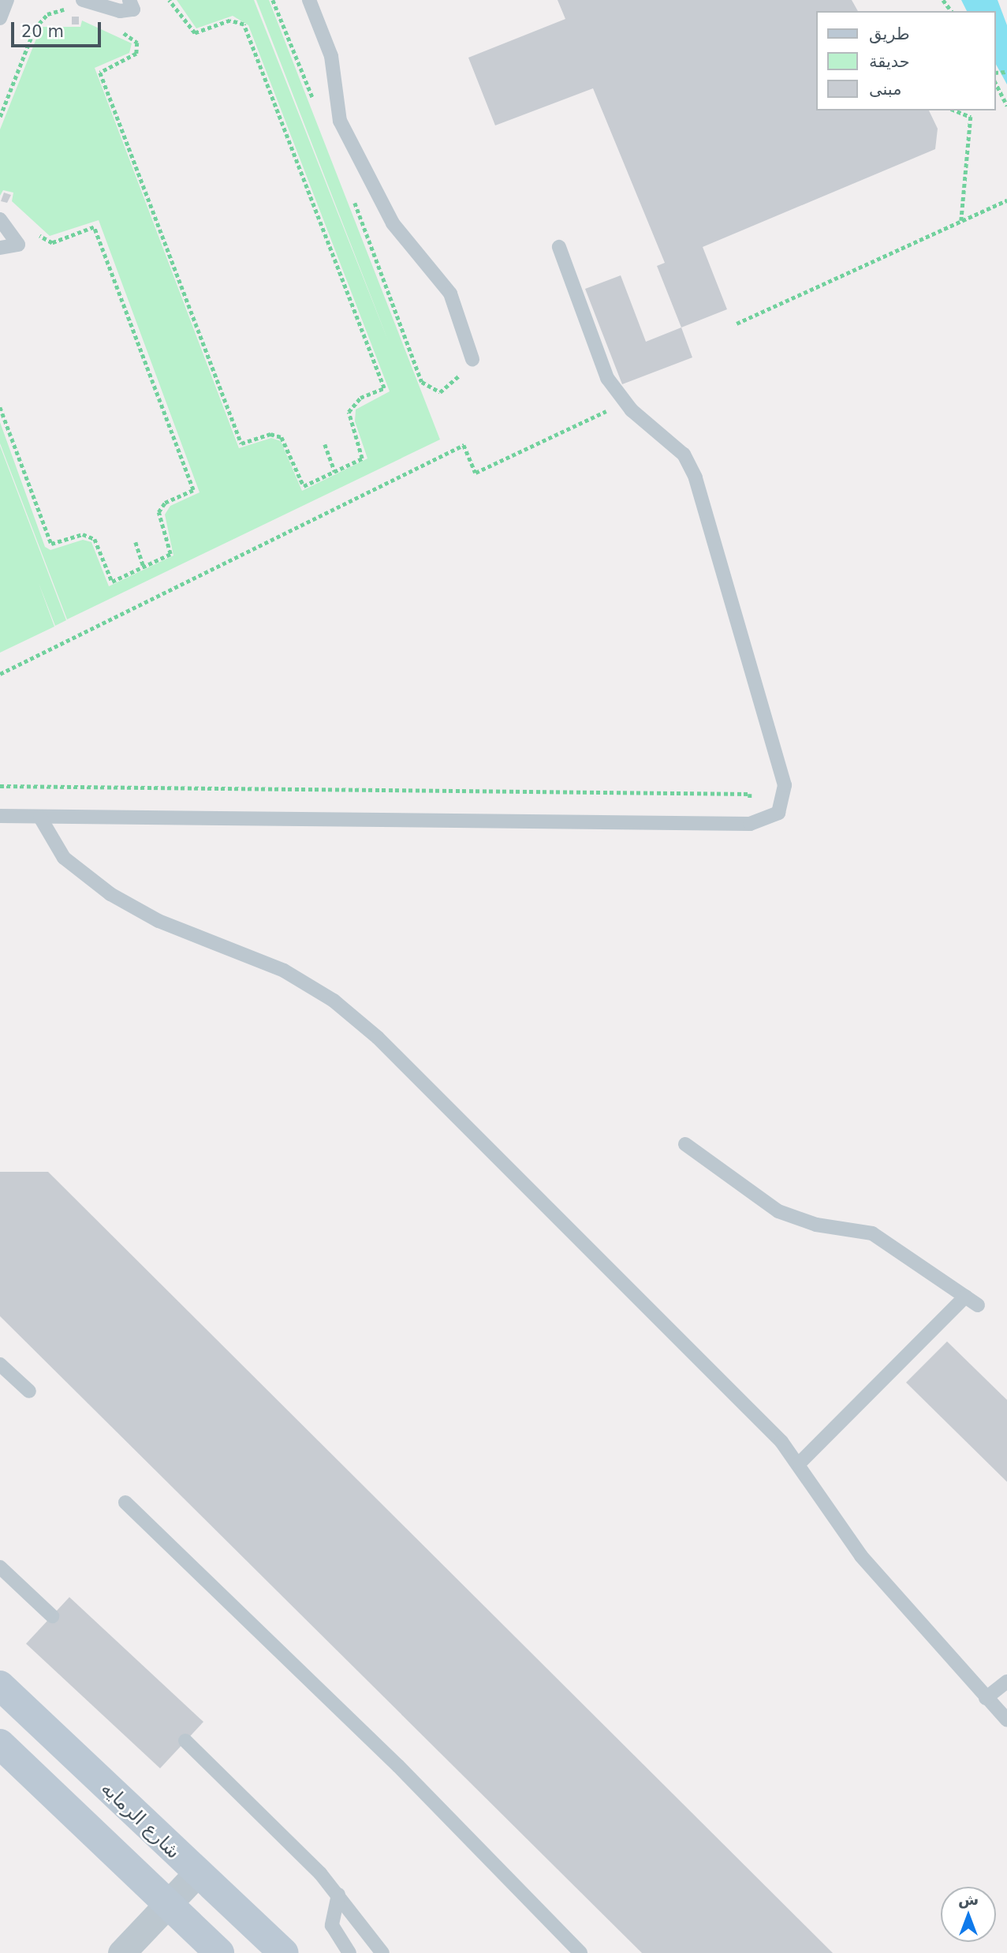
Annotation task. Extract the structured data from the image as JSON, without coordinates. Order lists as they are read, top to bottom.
{
  "streets": {
    "street": ["شارع الرمايه"]
  },
  "legend": ["طريق", "حديقة", "مبنى"],
  "scale_bar": "20 m",
  "north": "top"
}
